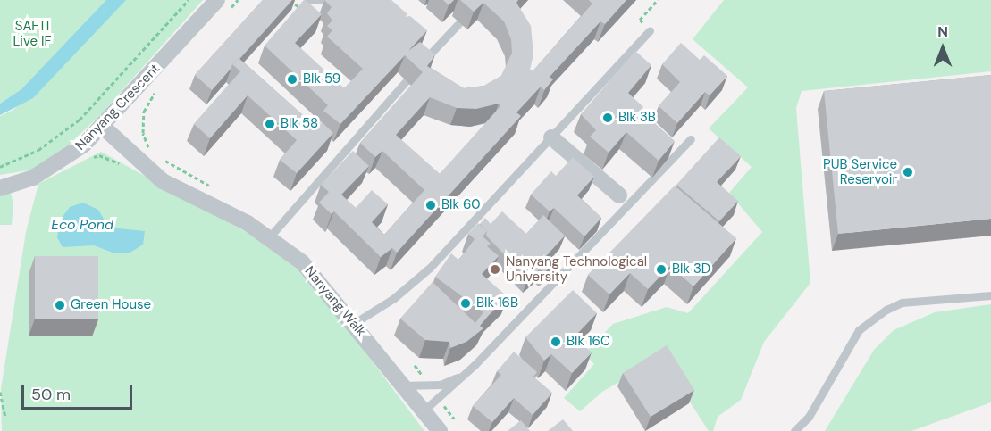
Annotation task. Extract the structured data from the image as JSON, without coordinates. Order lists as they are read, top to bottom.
{
  "streets": {
    "street": ["Nanyang Crescent", "Nanyang Walk"]
  },
  "crossings": [
    ["Nanyang Crescent", "Nanyang Walk"]
  ],
  "water": ["Eco Pond"],
  "parks": ["SAFTI Live IF"],
  "places": [
    "Blk 59",
    "Blk 3B",
    "Blk 58",
    "PUB Service Reservoir",
    "Blk 60",
    "Nanyang Technological University",
    "Blk 3D",
    "Blk 16B",
    "Green House",
    "Blk 16C"
  ],
  "scale_bar": "50 m",
  "north": "top"
}
